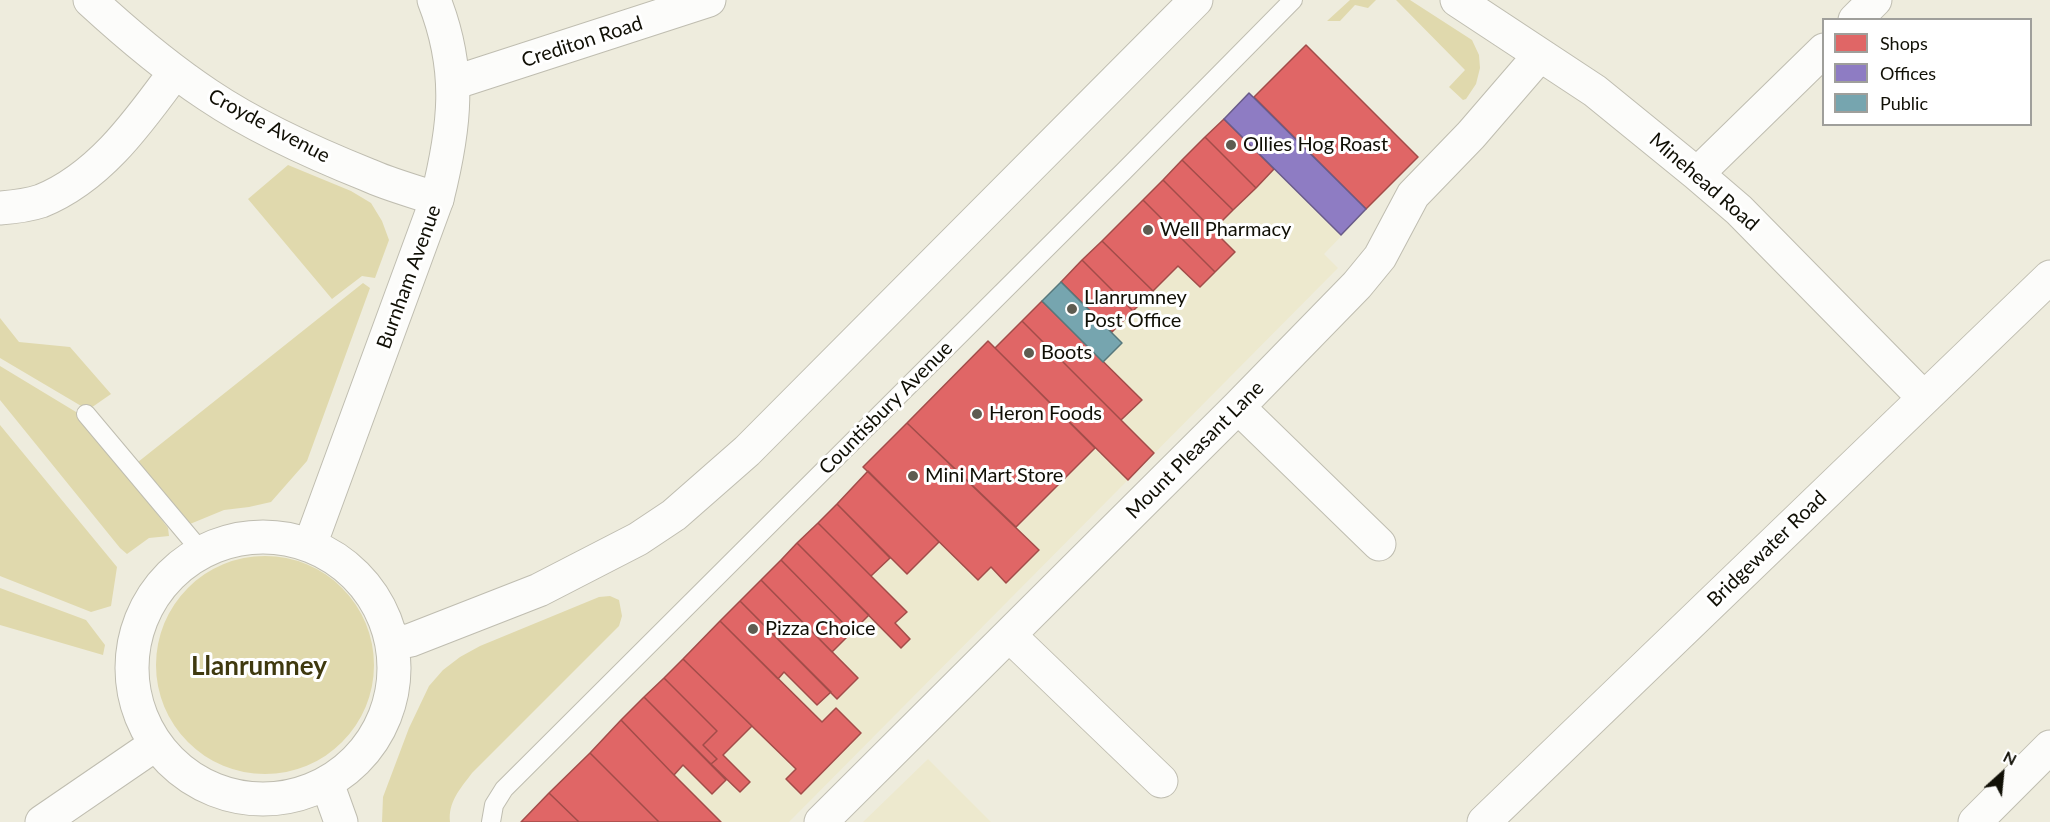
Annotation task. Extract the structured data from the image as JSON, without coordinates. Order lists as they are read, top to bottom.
{
  "streets": {
    "street": [
      "Crediton Road",
      "Croyde Avenue",
      "Minehead Road",
      "Burnham Avenue",
      "Mount Pleasant Lane",
      "Bridgewater Road"
    ],
    "lane": ["Countisbury Avenue"]
  },
  "crossings": [
    ["Crediton Road", "Burnham Avenue"],
    ["Croyde Avenue", "Burnham Avenue"],
    ["Minehead Road", "Mount Pleasant Lane"],
    ["Minehead Road", "Bridgewater Road"]
  ],
  "districts": ["Llanrumney"],
  "places": [
    "Ollies Hog Roast",
    "Well Pharmacy",
    "Llanrumney Post Office",
    "Boots",
    "Heron Foods",
    "Mini Mart Store",
    "Pizza Choice"
  ],
  "legend": ["Shops", "Offices", "Public"],
  "north": "top right"
}
